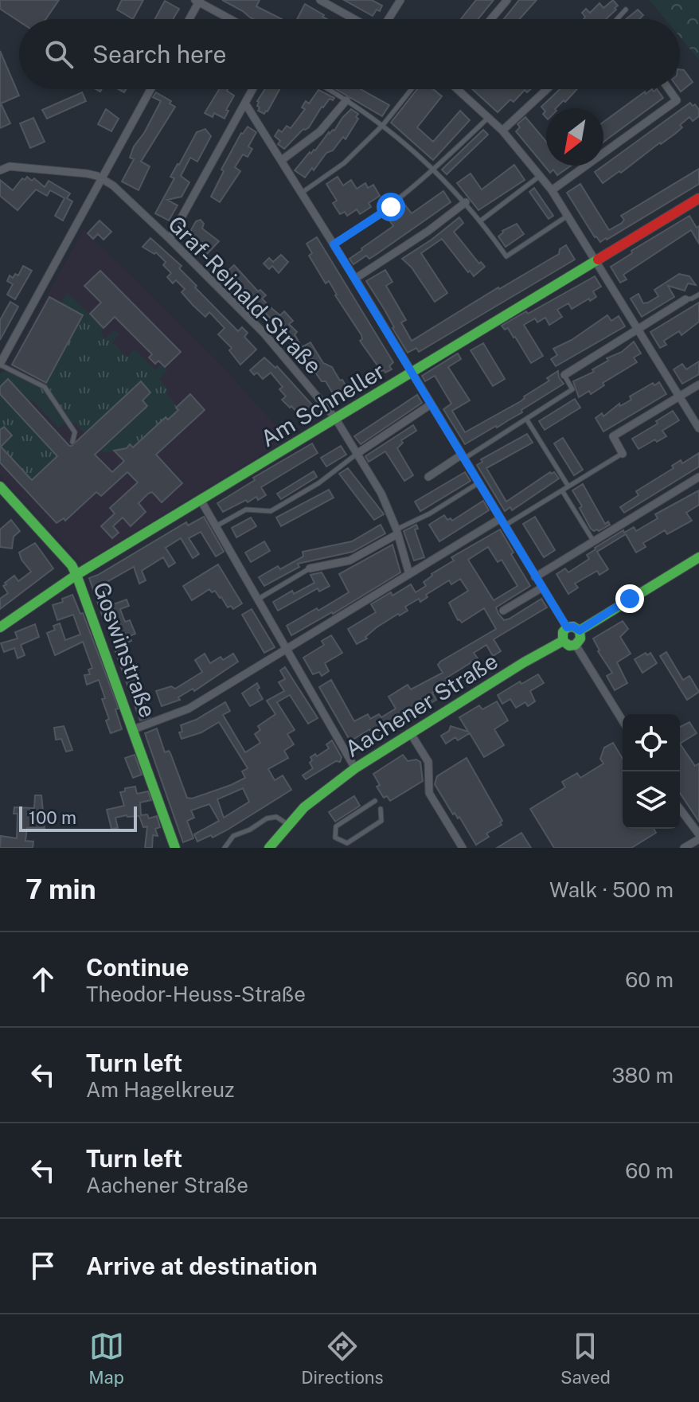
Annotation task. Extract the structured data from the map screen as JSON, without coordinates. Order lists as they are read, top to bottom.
{
  "streets": {
    "main road": ["Am Schneller", "Goswinstraße", "Aachener Straße"],
    "street": ["Graf-Reinald-Straße"]
  },
  "crossings": [
    ["Graf-Reinald-Straße", "Am Schneller"],
    ["Am Schneller", "Goswinstraße"]
  ],
  "scale_bar": "100 m",
  "north": "bottom left",
  "page": {
    "search": "Search here",
    "scale": "100 m",
    "heading": ["7 min", "Walk · 500 m"],
    "list": [
      ["Continue", "Theodor-Heuss-Straße", "60 m"],
      ["Turn left", "Am Hagelkreuz", "380 m"],
      ["Turn left", "Aachener Straße", "60 m"],
      "Arrive at destination"
    ],
    "nav": ["Map", "Directions", "Saved"]
  }
}
